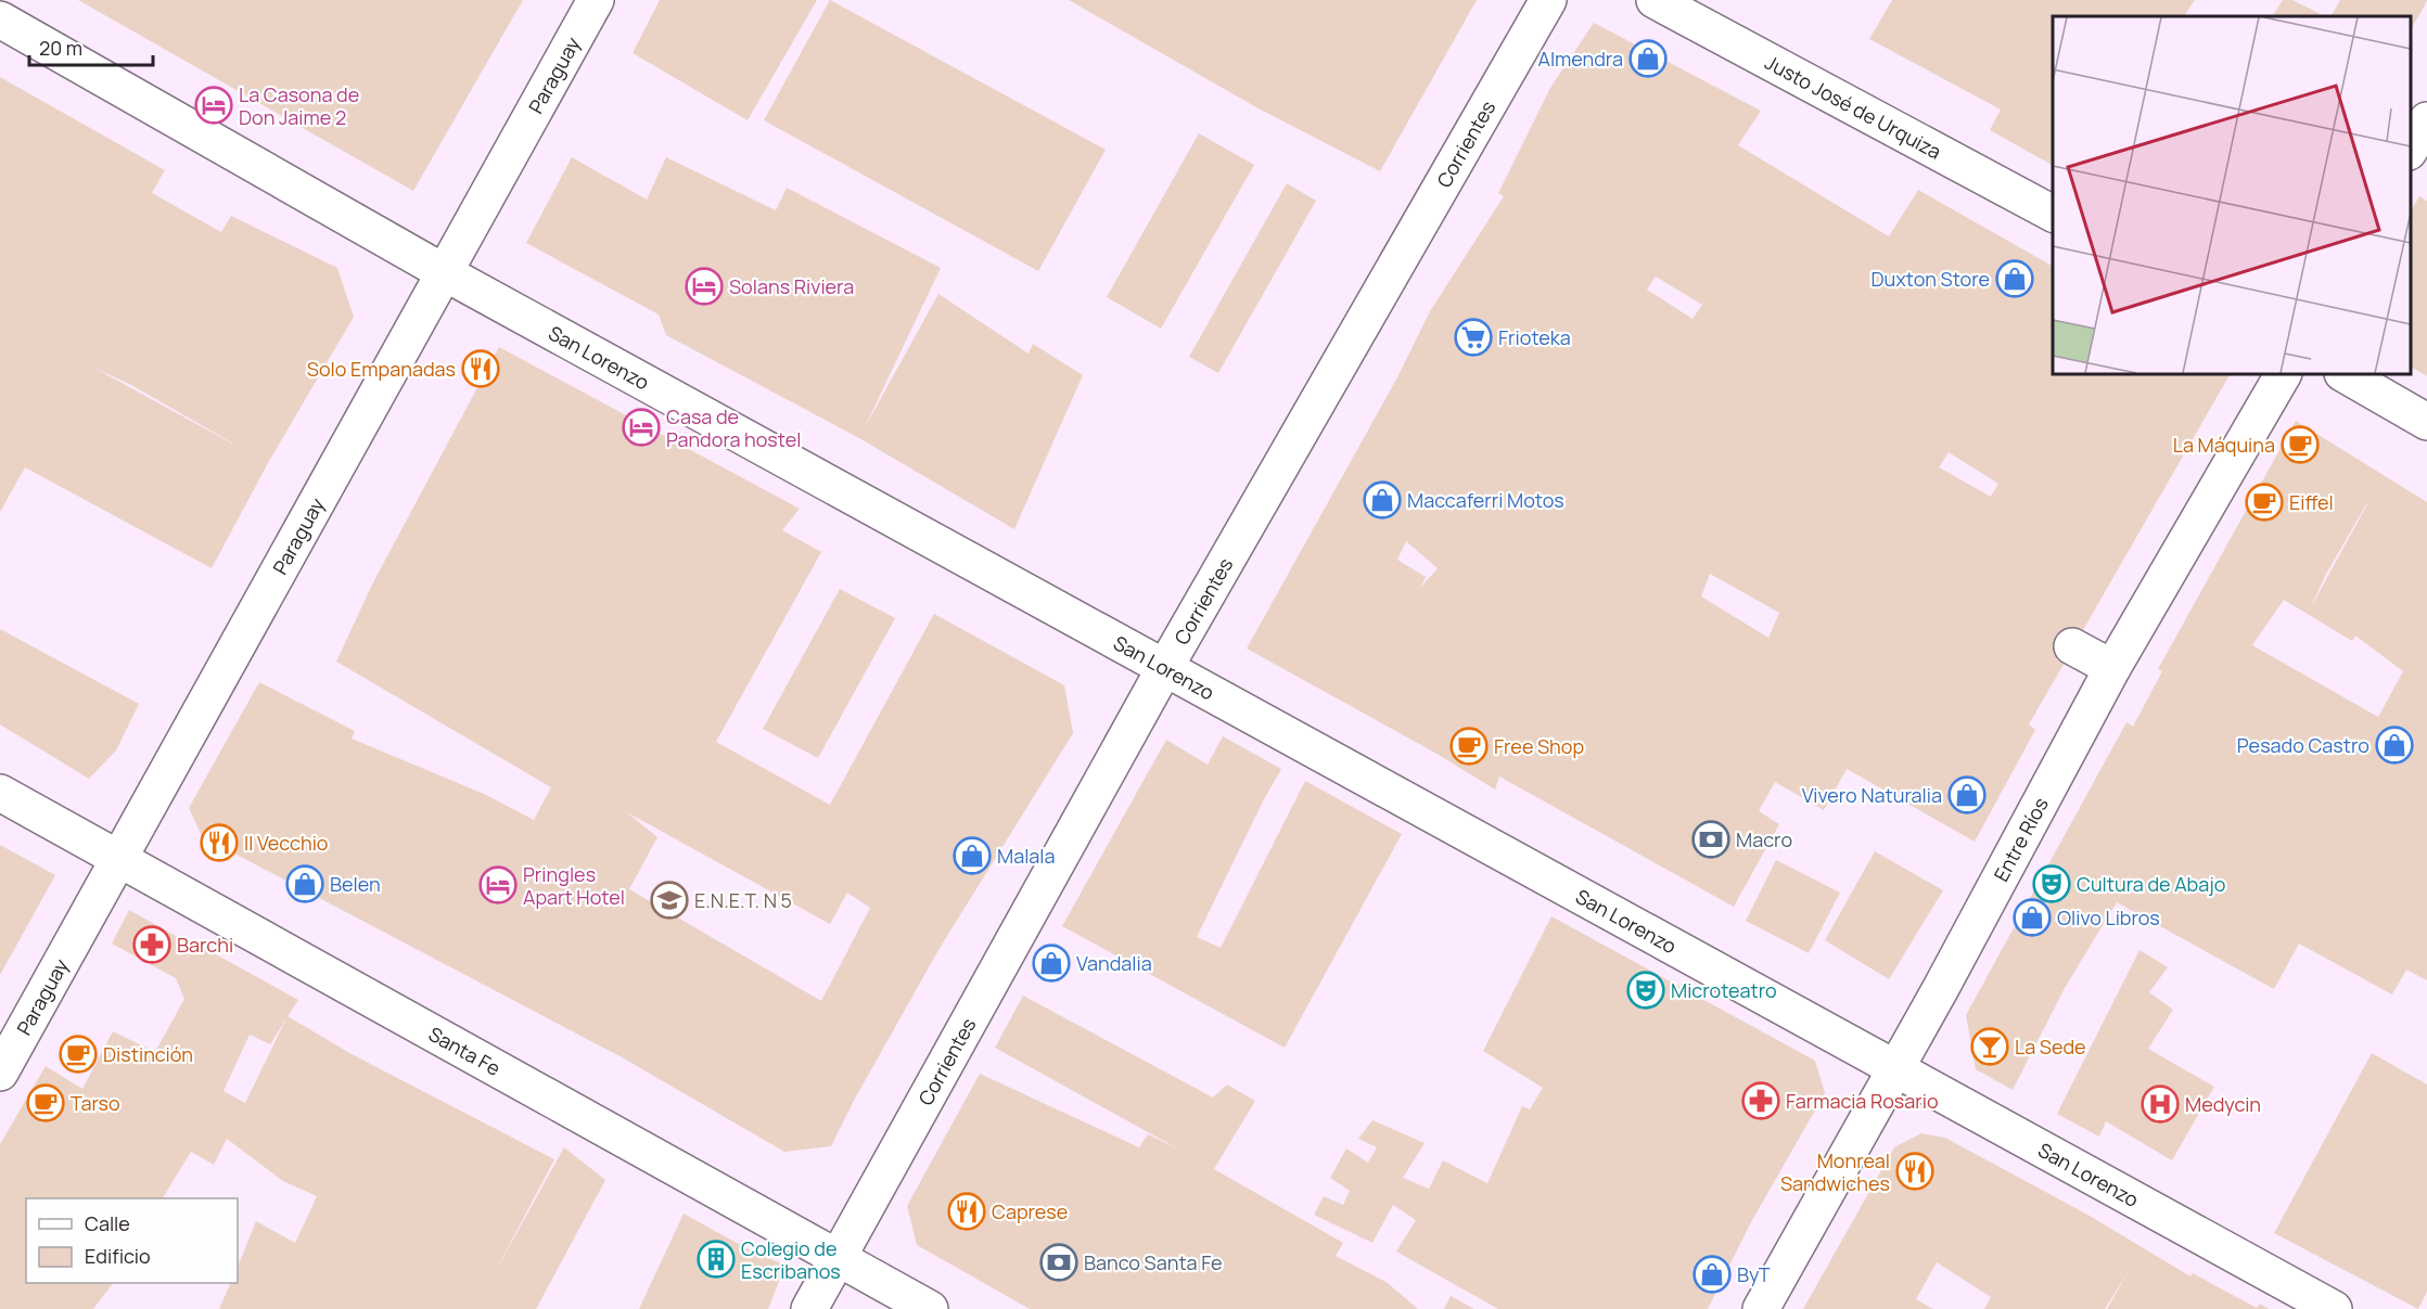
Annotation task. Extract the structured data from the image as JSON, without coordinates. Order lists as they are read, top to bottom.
{
  "streets": {
    "main road": [
      "Paraguay",
      "Justo José de Urquiza",
      "Corrientes",
      "San Lorenzo",
      "Entre Ríos",
      "Santa Fe"
    ]
  },
  "crossings": [
    ["Paraguay", "San Lorenzo"],
    ["Paraguay", "Santa Fe"],
    ["Corrientes", "San Lorenzo"],
    ["Corrientes", "Santa Fe"],
    ["San Lorenzo", "Entre Ríos"]
  ],
  "places": {
    "shop": [
      "Almendra",
      "Duxton Store",
      "Maccaferri Motos",
      "Pesado Castro",
      "Vivero Naturalia",
      "Malala",
      "Belen",
      "Olivo Libros",
      "Vandalia",
      "ByT"
    ],
    "hotel": [
      "La Casona de Don Jaime 2",
      "Solans Riviera",
      "Casa de Pandora hostel",
      "Pringles Apart Hotel"
    ],
    "supermarket": ["Frioteka"],
    "restaurant": [
      "Solo Empanadas",
      "Il Vecchio",
      "Monreal Sandwiches",
      "Caprese"
    ],
    "cafe": [
      "La Máquina",
      "Eiffel",
      "Free Shop",
      "Distinción",
      "Tarso"
    ],
    "bank": ["Macro", "Banco Santa Fe"],
    "theatre": ["Cultura de Abajo", "Microteatro"],
    "school or university": ["E.N.E.T. N 5"],
    "pharmacy": ["Barchi", "Farmacia Rosario"],
    "bar": ["La Sede"],
    "hospital": ["Medycin"],
    "building": ["Colegio de Escribanos"]
  },
  "legend": ["Calle", "Edificio"],
  "scale_bar": "20 m"
}
